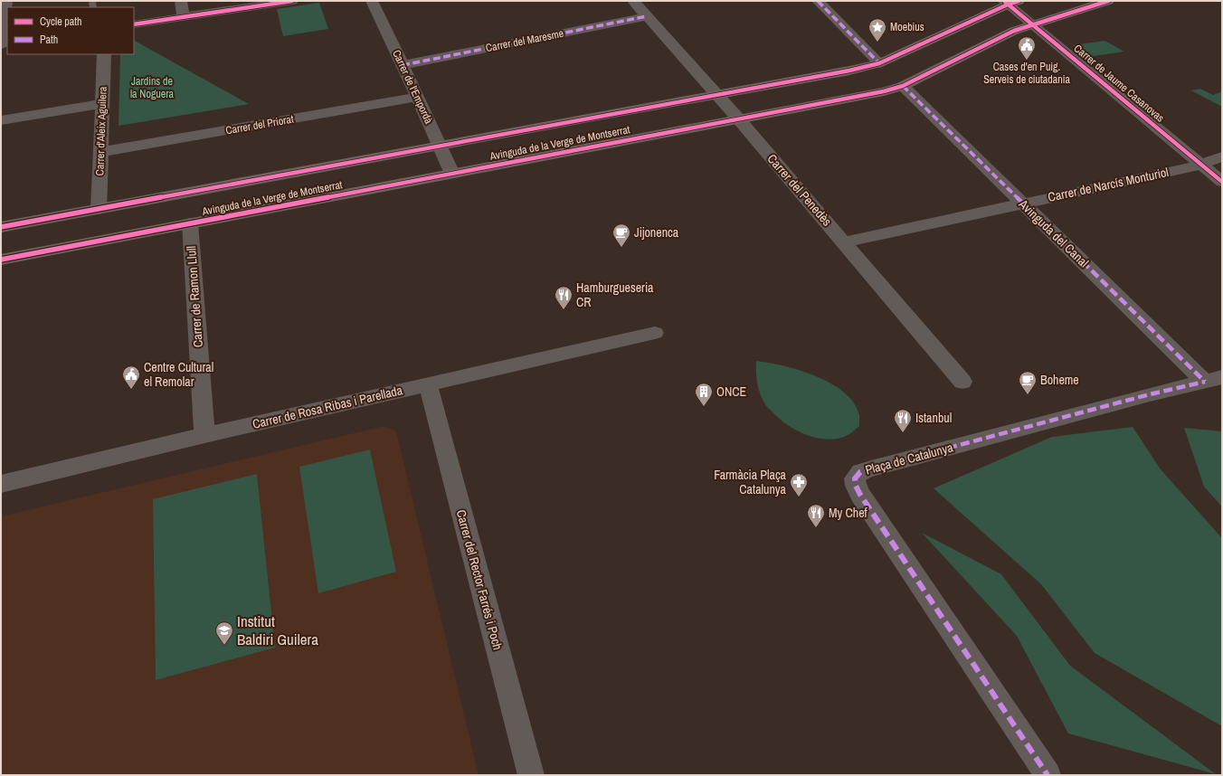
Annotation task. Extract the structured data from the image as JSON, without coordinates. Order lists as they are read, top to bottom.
{
  "streets": {
    "street": [
      "Carrer del Maresme",
      "Carrer de Jaume Casanovas",
      "Carrer de l'Empordà",
      "Carrer del Priorat",
      "Carrer d'Aleix Aguilera",
      "Avinguda de la Verge de Montserrat",
      "Carrer de Narcís Monturiol",
      "Carrer del Penedès",
      "Avinguda del Canal",
      "Carrer de Ramon Llull",
      "Carrer de Rosa Ribas i Parellada",
      "Plaça de Catalunya",
      "Carrer del Rector Farrés i Poch"
    ]
  },
  "crossings": [
    ["Carrer del Maresme", "Carrer de l'Empordà"],
    ["Carrer del Maresme", "Carrer del Penedès"],
    ["Carrer de Jaume Casanovas", "Avinguda de la Verge de Montserrat"],
    ["Carrer de Jaume Casanovas", "Carrer de Narcís Monturiol"],
    ["Carrer de l'Empordà", "Carrer del Priorat"],
    ["Carrer de l'Empordà", "Avinguda de la Verge de Montserrat"],
    ["Carrer del Priorat", "Carrer d'Aleix Aguilera"],
    ["Carrer d'Aleix Aguilera", "Avinguda de la Verge de Montserrat"],
    ["Avinguda de la Verge de Montserrat", "Carrer del Penedès"],
    ["Avinguda de la Verge de Montserrat", "Avinguda del Canal"],
    ["Avinguda de la Verge de Montserrat", "Carrer de Ramon Llull"],
    ["Carrer de Narcís Monturiol", "Carrer del Penedès"],
    ["Carrer de Narcís Monturiol", "Avinguda del Canal"],
    ["Avinguda del Canal", "Plaça de Catalunya"],
    ["Carrer de Ramon Llull", "Carrer de Rosa Ribas i Parellada"],
    ["Carrer de Rosa Ribas i Parellada", "Carrer del Rector Farrés i Poch"]
  ],
  "parks": ["Jardins de la Noguera"],
  "places": {
    "place": ["Moebius"],
    "public building": ["Cases d'en Puig. Serveis de ciutadania", "Centre Cultural el Remolar"],
    "cafe": ["Jijonenca", "Boheme"],
    "restaurant": ["Hamburgueseria CR", "Istanbul", "My Chef"],
    "building": ["ONCE"],
    "pharmacy": ["Farmàcia Plaça Catalunya"],
    "school or university": ["Institut Baldiri Guilera"]
  },
  "legend": ["Cycle path", "Path"]
}
